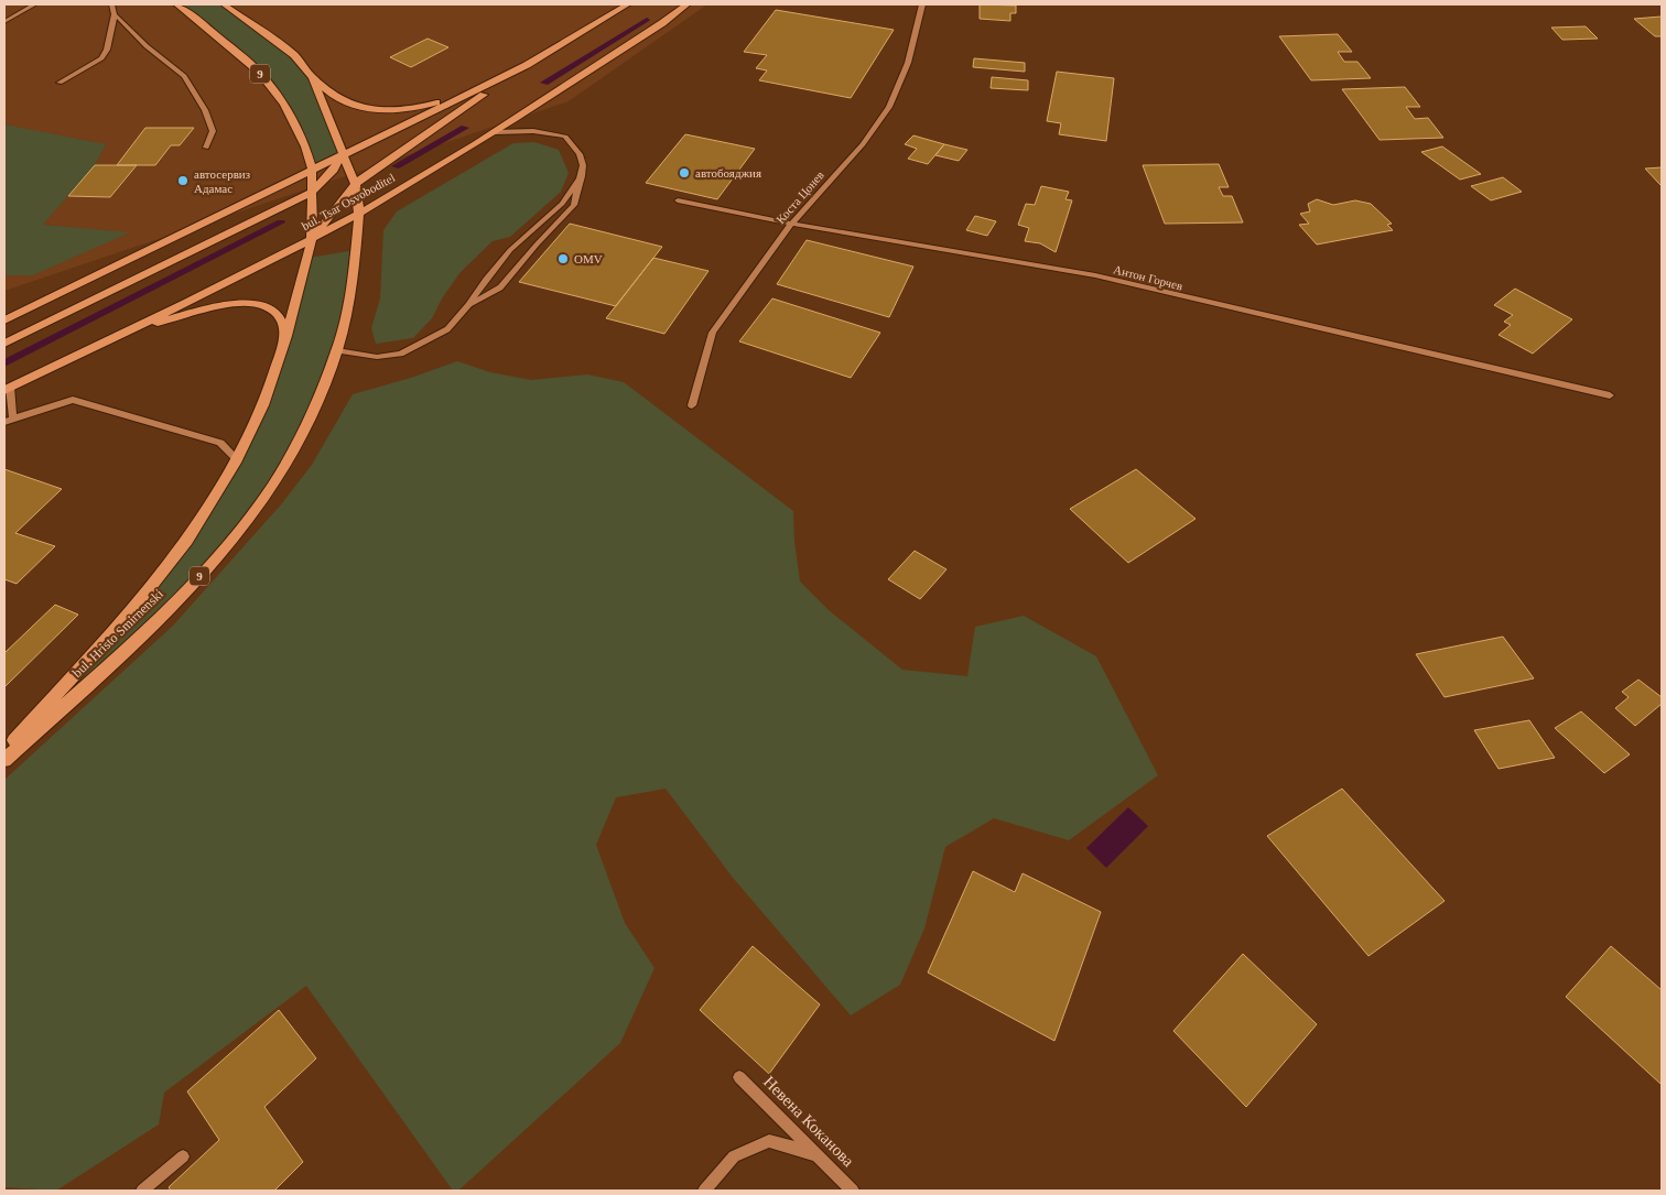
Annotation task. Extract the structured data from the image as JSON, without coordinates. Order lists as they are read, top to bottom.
{
  "streets": {
    "main road": ["9", "bul. Tsar Osvoboditel", "bul. Hristo Smirnenski"],
    "street": ["Коста Цонев", "Антон Горчев", "Невена Коканова"]
  },
  "crossings": [
    ["9", "bul. Tsar Osvoboditel"],
    ["9", "bul. Hristo Smirnenski"],
    ["Коста Цонев", "Антон Горчев"],
    ["bul. Tsar Osvoboditel", "bul. Hristo Smirnenski"]
  ],
  "places": ["автобояджия", "автосервиз Адамас", "OMV"]
}
